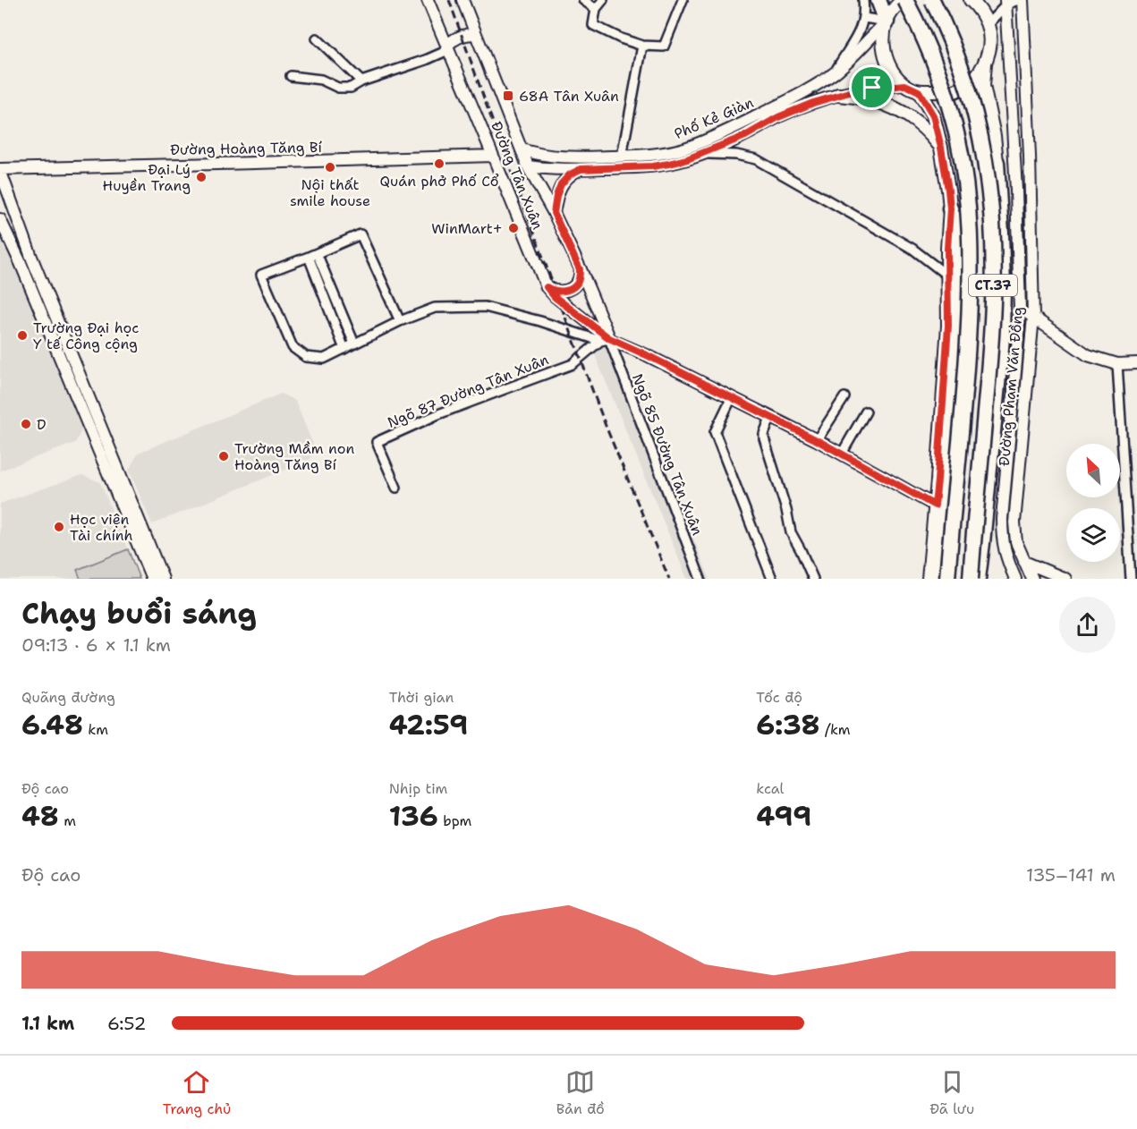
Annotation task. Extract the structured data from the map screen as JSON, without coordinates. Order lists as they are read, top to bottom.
{
  "streets": {
    "highway": ["CT.37"],
    "main road": ["Đường Phạm Văn Đồng"],
    "street": [
      "Phố Kẻ Giàn",
      "Đường Hoàng Tăng Bí",
      "Đường Tân Xuân",
      "Ngõ 87 Đường Tân Xuân",
      "Ngõ 85 Đường Tân Xuân"
    ]
  },
  "crossings": [
    ["Phố Kẻ Giàn", "Đường Tân Xuân"],
    ["Đường Hoàng Tăng Bí", "Đường Tân Xuân"],
    ["Đường Tân Xuân", "Ngõ 87 Đường Tân Xuân"],
    ["Đường Tân Xuân", "Ngõ 85 Đường Tân Xuân"],
    ["CT.37", "Đường Phạm Văn Đồng"],
    ["Ngõ 87 Đường Tân Xuân", "Ngõ 85 Đường Tân Xuân"]
  ],
  "places": {
    "transit": ["68A Tân Xuân"],
    "other": [
      "Quán phở Phố Cổ",
      "Nội thất smile house",
      "Đại Lý Huyền Trang",
      "WinMart+",
      "Trường Đại học Y tế Công cộng",
      "D",
      "Trường Mầm non Hoàng Tăng Bí",
      "Học viện Tài chính"
    ]
  },
  "north": "top left",
  "page": {
    "heading": ["Chạy buổi sáng", "09:13 · 6 × 1.1 km"],
    "stats": [
      ["Quãng đường", "6.48 km"],
      ["Thời gian", "42:59"],
      ["Tốc độ", "6:38 /km"],
      ["Độ cao", "48 m"],
      ["Nhịp tim", "136 bpm"],
      ["kcal", "499"]
    ],
    "chart": ["Độ cao", "135–141 m"],
    "list": [
      {
        "name": "1.1 km",
        "note": "6:52"
      }
    ],
    "tabs": ["Trang chủ", "Bản đồ", "Đã lưu"]
  }
}
